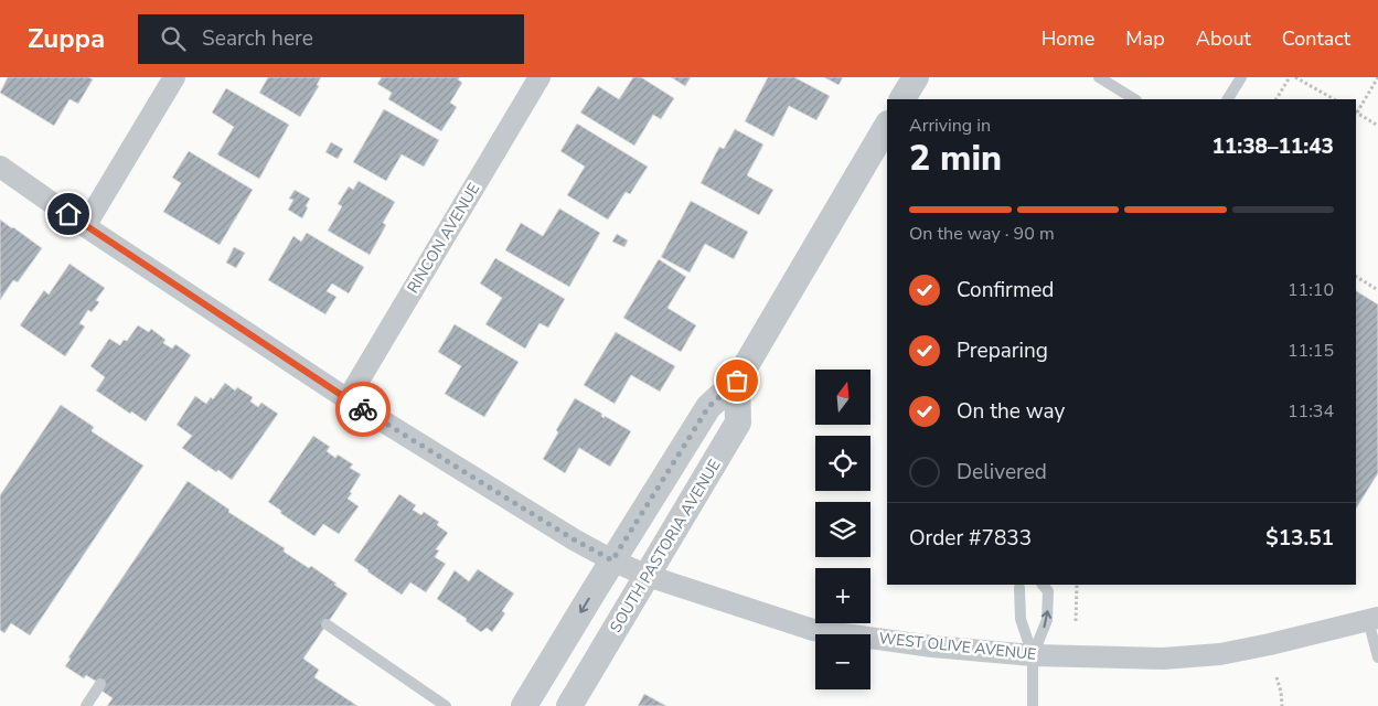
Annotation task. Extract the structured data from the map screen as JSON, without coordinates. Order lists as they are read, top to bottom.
{
  "streets": {
    "street": ["RINCON AVENUE", "SOUTH PASTORIA AVENUE", "WEST OLIVE AVENUE"]
  },
  "crossings": [
    ["RINCON AVENUE", "WEST OLIVE AVENUE"],
    ["SOUTH PASTORIA AVENUE", "WEST OLIVE AVENUE"]
  ],
  "north": "top",
  "page": {
    "header": "Zuppa",
    "search": "Search here",
    "nav": [
      "Home",
      "Map",
      "About",
      "Contact"
    ],
    "heading": ["2 min", "Arriving in", "11:38–11:43"],
    "panel": ["Order #7833", "$13.51"],
    "bar": "On the way · 90 m",
    "list": [
      ["Confirmed", "11:10"],
      ["Preparing", "11:15"],
      ["On the way", "11:34"],
      "Delivered"
    ],
    "map_buttons": ["+", "−"]
  }
}
